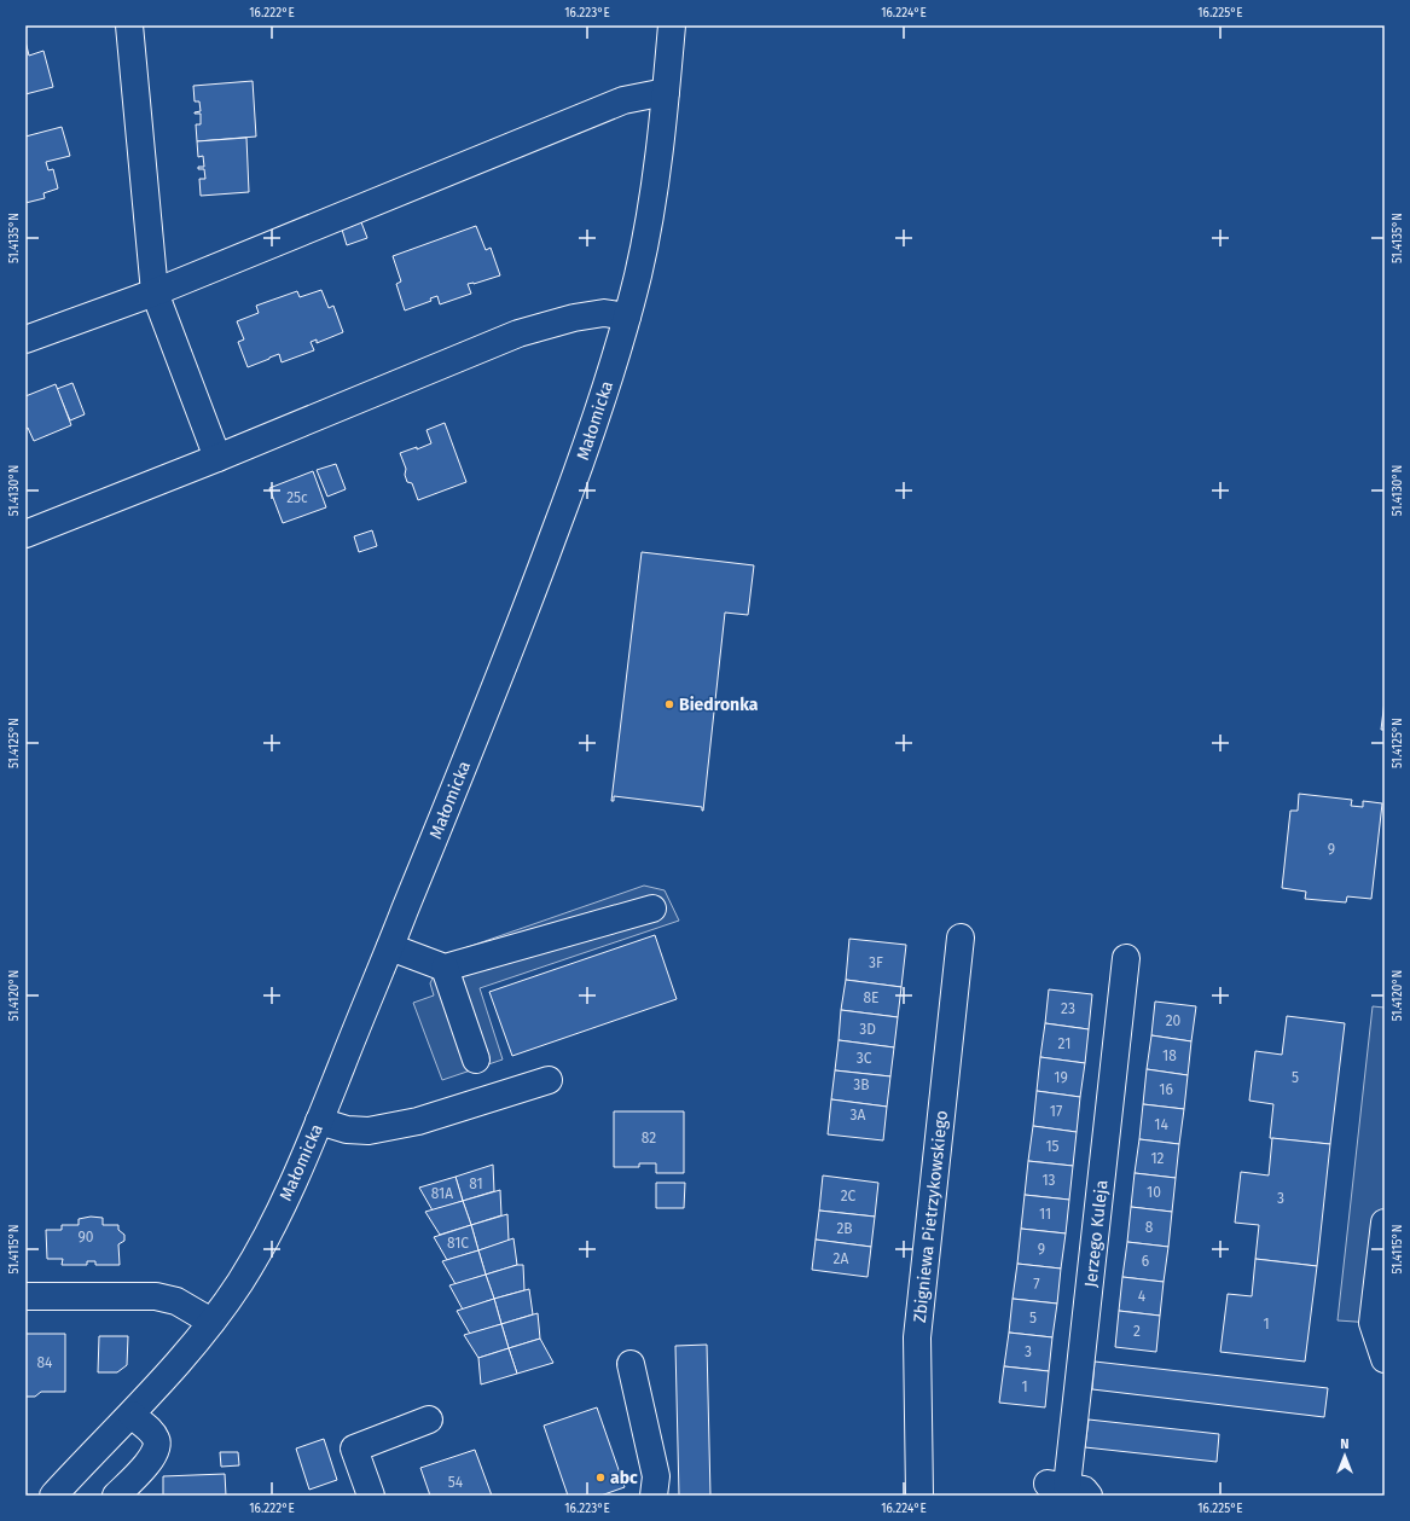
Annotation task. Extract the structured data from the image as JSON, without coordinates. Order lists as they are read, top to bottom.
{
  "streets": {
    "street": ["Małomicka", "Zbigniewa Pietrzykowskiego", "Jerzego Kuleja"]
  },
  "places": ["Biedronka", "abc"],
  "house_numbers": [
    "25c",
    "9",
    "3F",
    "8E",
    "23",
    "20",
    "3D",
    "21",
    "18",
    "3C",
    "19",
    "5",
    "3B",
    "16",
    "17",
    "3A",
    "14",
    "82",
    "15",
    "12",
    "13",
    "81",
    "10",
    "81A",
    "2C",
    "3",
    "11",
    "8",
    "2B",
    "90",
    "81C",
    "9",
    "2A",
    "6",
    "7",
    "4",
    "5",
    "1",
    "2",
    "3",
    "84",
    "1",
    "54"
  ],
  "north": "top",
  "coordinates": [
    "16.222°E",
    "16.223°E",
    "16.224°E",
    "16.225°E",
    "51.4135°N",
    "51.4130°N",
    "51.4125°N",
    "51.4120°N",
    "51.4115°N"
  ]
}
